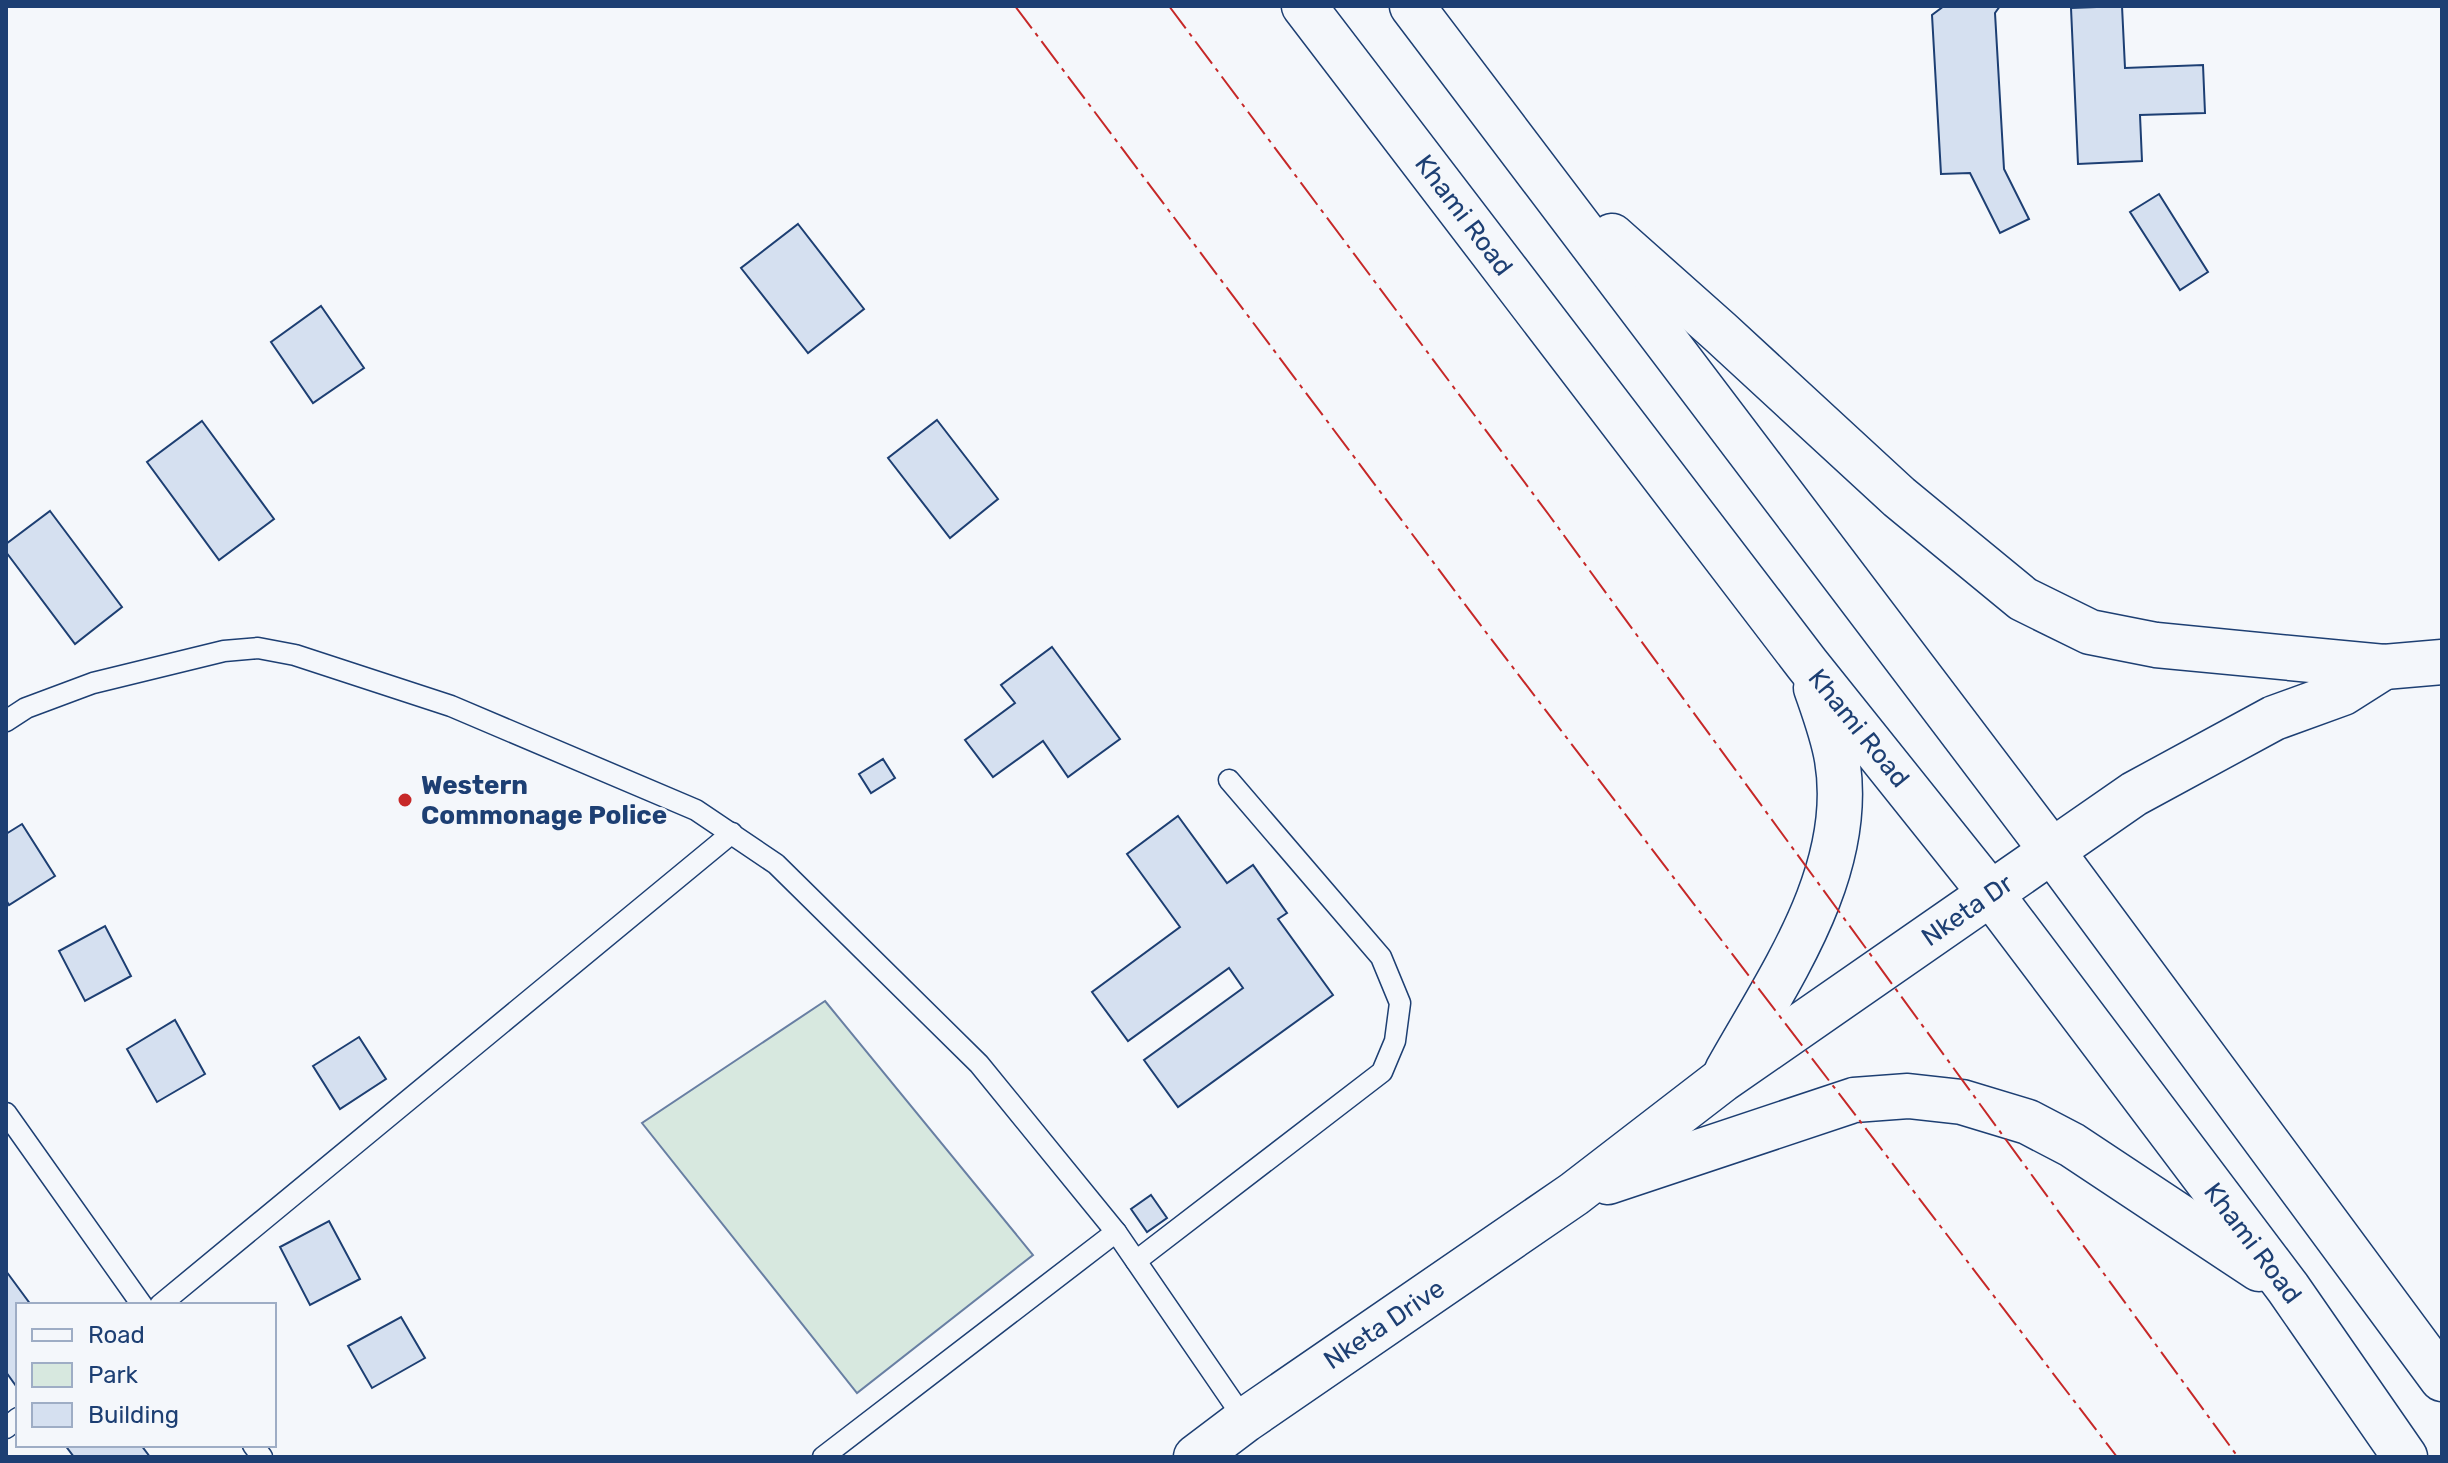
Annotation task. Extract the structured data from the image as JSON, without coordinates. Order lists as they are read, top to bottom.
{
  "streets": {
    "main road": ["Khami Road", "Nketa Dr", "Nketa Drive"]
  },
  "crossings": [
    ["Khami Road", "Nketa Dr"],
    ["Nketa Dr", "Nketa Drive"]
  ],
  "places": ["Western Commonage Police"],
  "legend": ["Road", "Park", "Building"]
}
